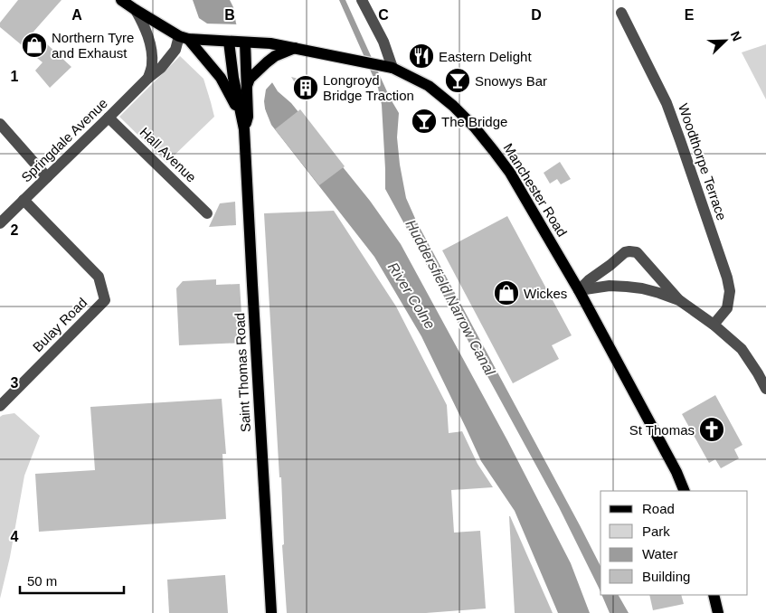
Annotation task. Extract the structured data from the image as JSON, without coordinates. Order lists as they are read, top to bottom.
{
  "streets": {
    "main road": ["Manchester Road", "Saint Thomas Road"],
    "street": [
      "Springdale Avenue",
      "Hall Avenue",
      "Woodthorpe Terrace",
      "Bulay Road"
    ]
  },
  "crossings": [
    ["Springdale Avenue", "Hall Avenue"],
    ["Springdale Avenue", "Manchester Road"],
    ["Springdale Avenue", "Bulay Road"],
    ["Manchester Road", "Saint Thomas Road"]
  ],
  "water": ["River Colne", "Huddersfield Narrow Canal"],
  "places": {
    "shop": ["Northern Tyre and Exhaust", "Wickes"],
    "restaurant": ["Eastern Delight"],
    "bar": ["Snowys Bar", "The Bridge"],
    "building": ["Longroyd Bridge Traction"],
    "church": ["St Thomas"]
  },
  "legend": [
    "Road",
    "Park",
    "Water",
    "Building"
  ],
  "scale_bar": "50 m",
  "north": "top right",
  "grid": {
    "columns": [
      "A",
      "B",
      "C",
      "D",
      "E"
    ],
    "rows": [
      "1",
      "2",
      "3",
      "4"
    ]
  }
}
